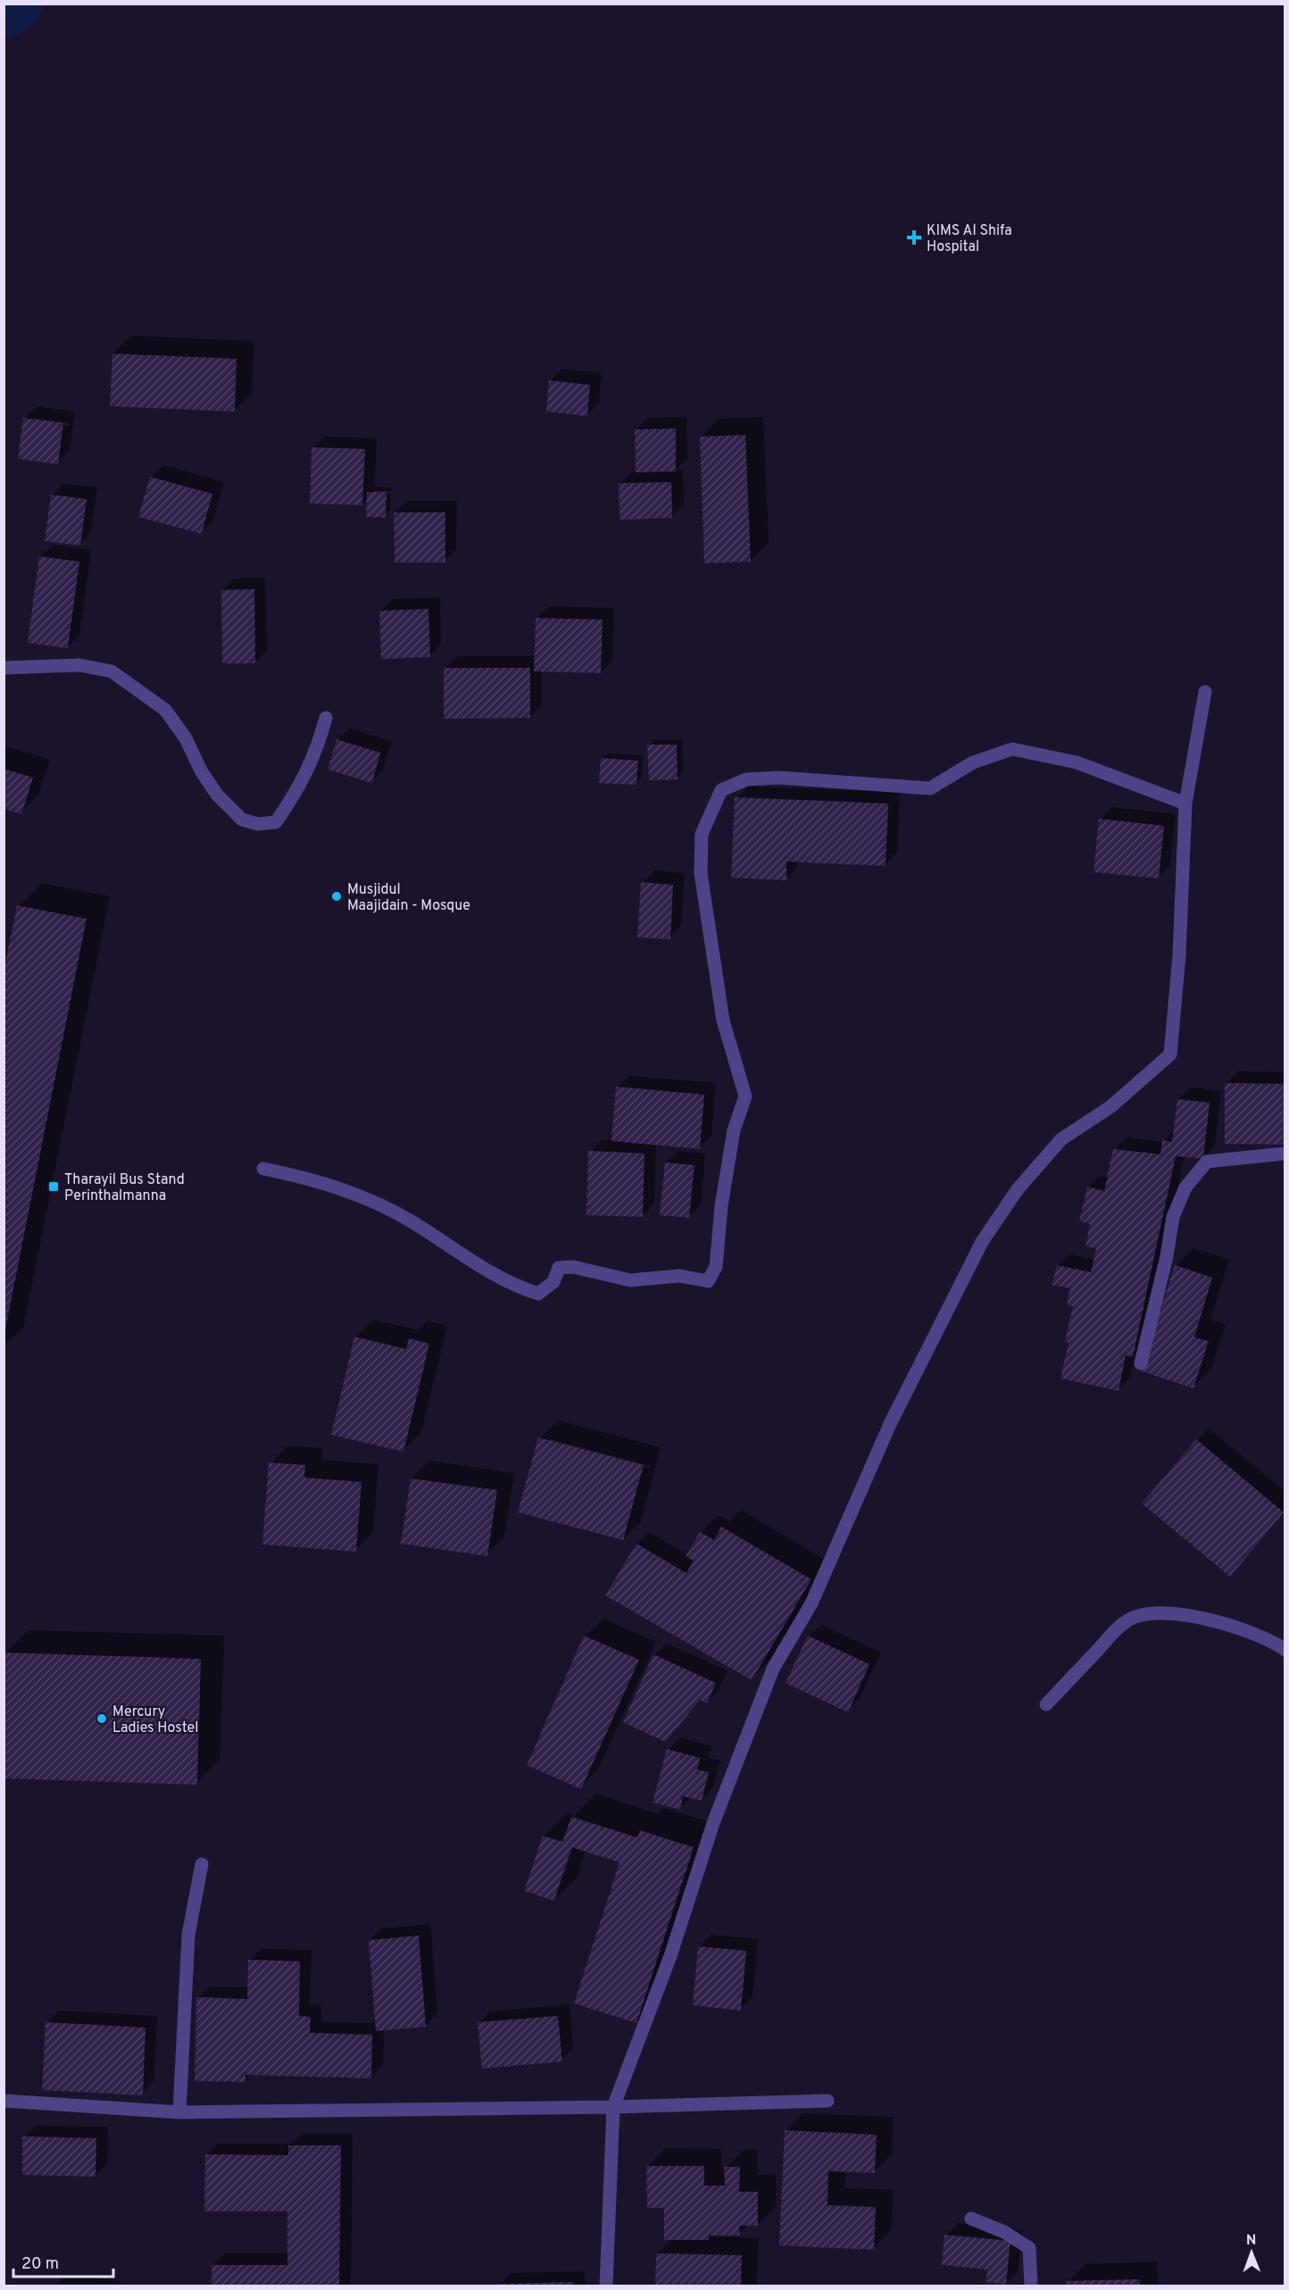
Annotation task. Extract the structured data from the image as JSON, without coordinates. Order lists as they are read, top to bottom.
{
  "places": {
    "health": ["KIMS Al Shifa Hospital"],
    "other": ["Musjidul Maajidain - Mosque", "Mercury Ladies Hostel"],
    "transit": ["Tharayil Bus Stand Perinthalmanna"]
  },
  "scale_bar": "20 m",
  "north": "top"
}
